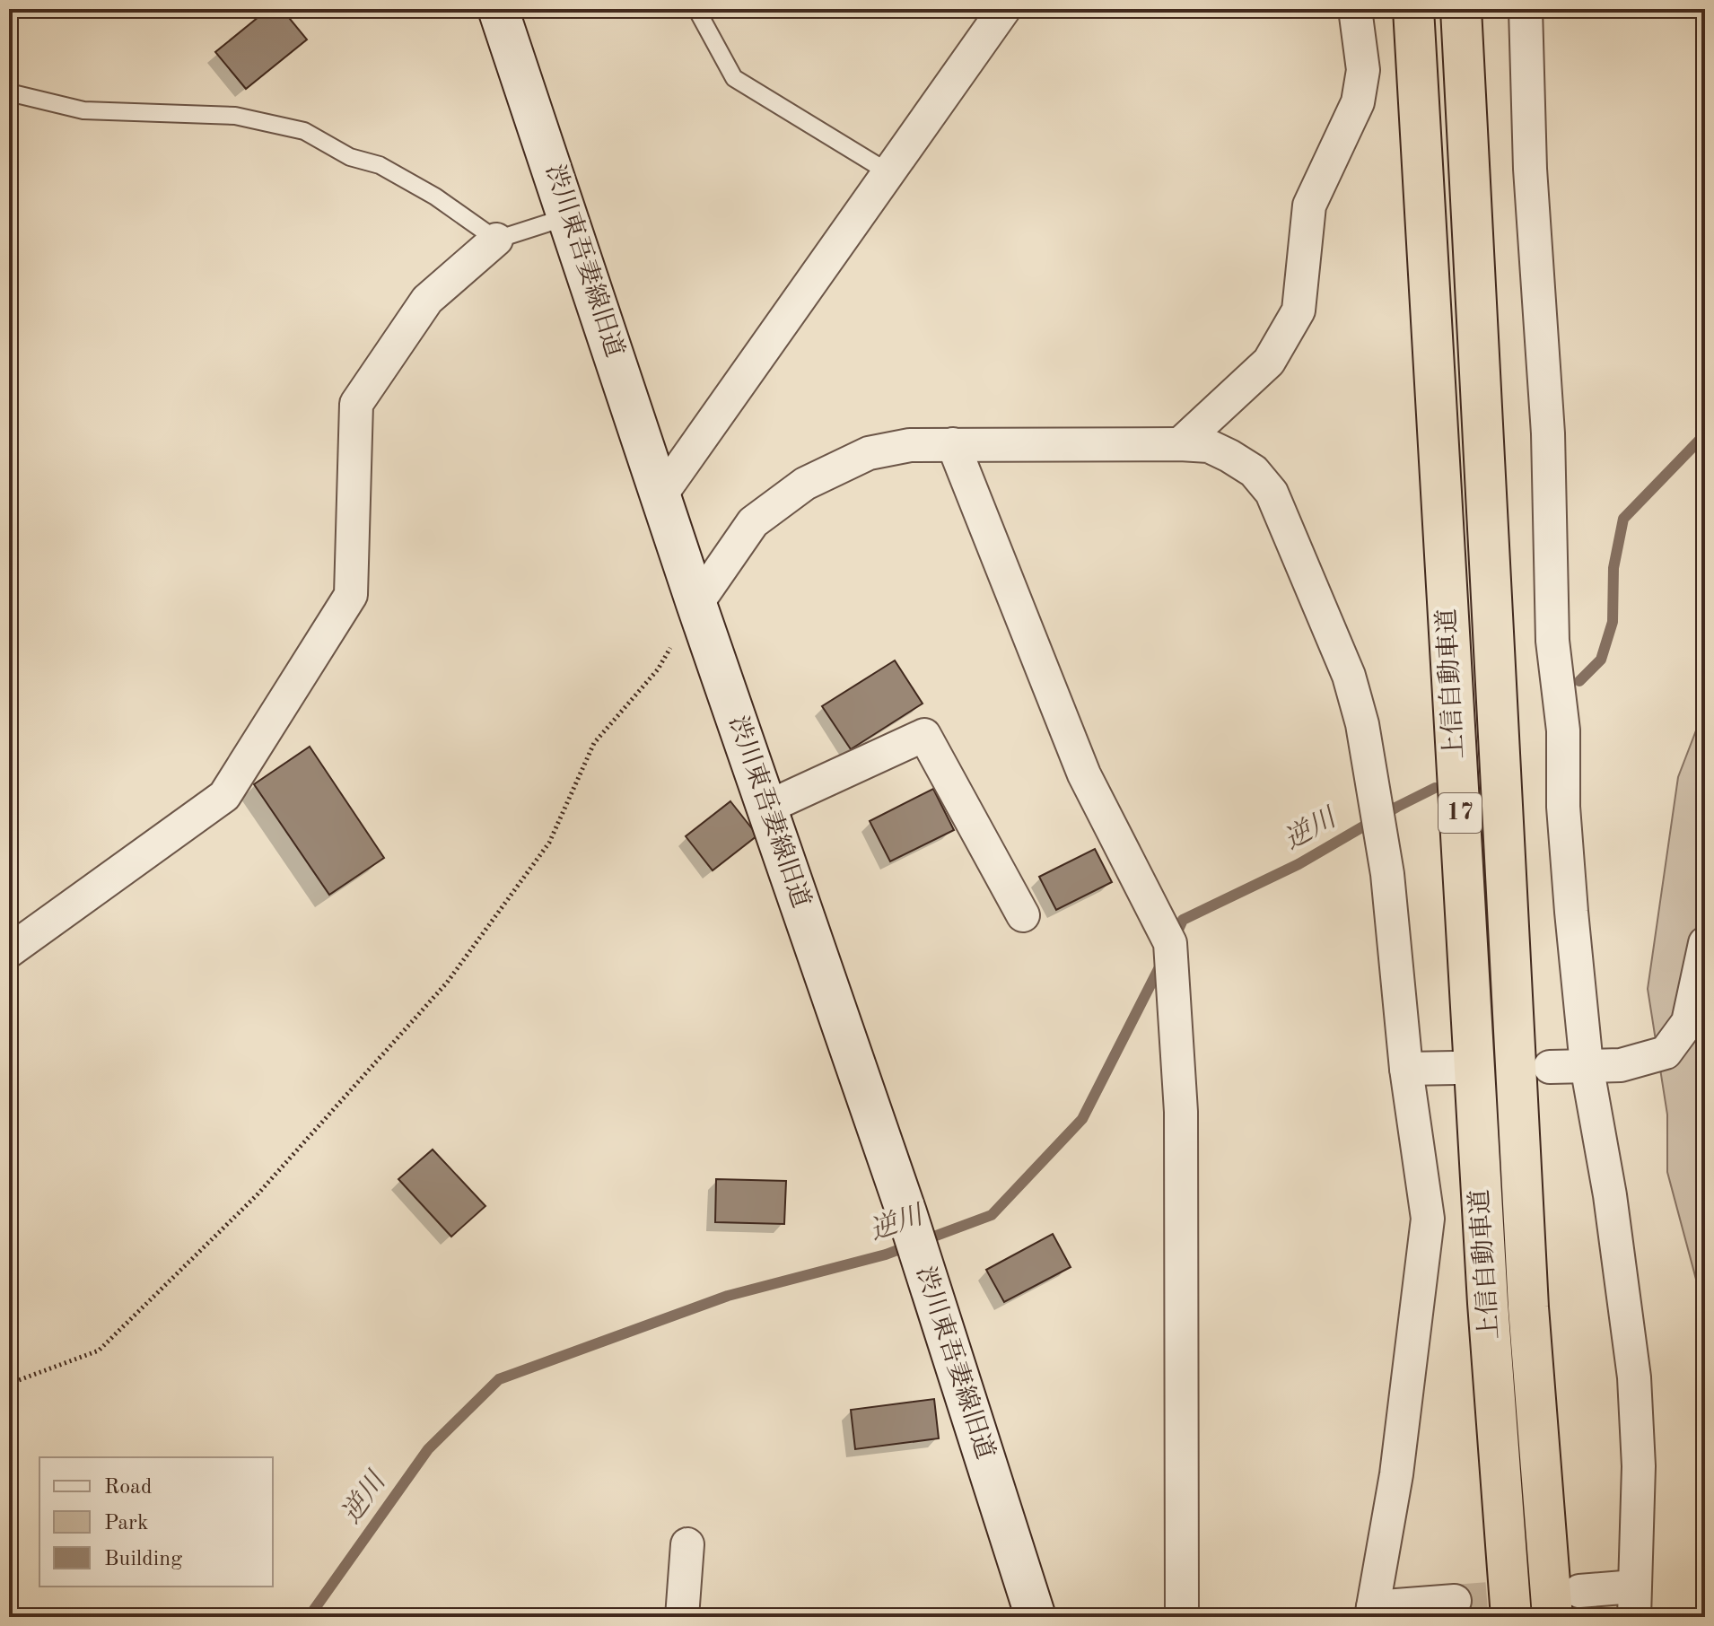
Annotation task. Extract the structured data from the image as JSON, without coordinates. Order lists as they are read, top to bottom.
{
  "streets": {
    "highway": ["上信自動車道", "17"],
    "street": ["渋川東吾妻線旧道"]
  },
  "water": ["逆川"],
  "legend": ["Road", "Park", "Building"]
}
